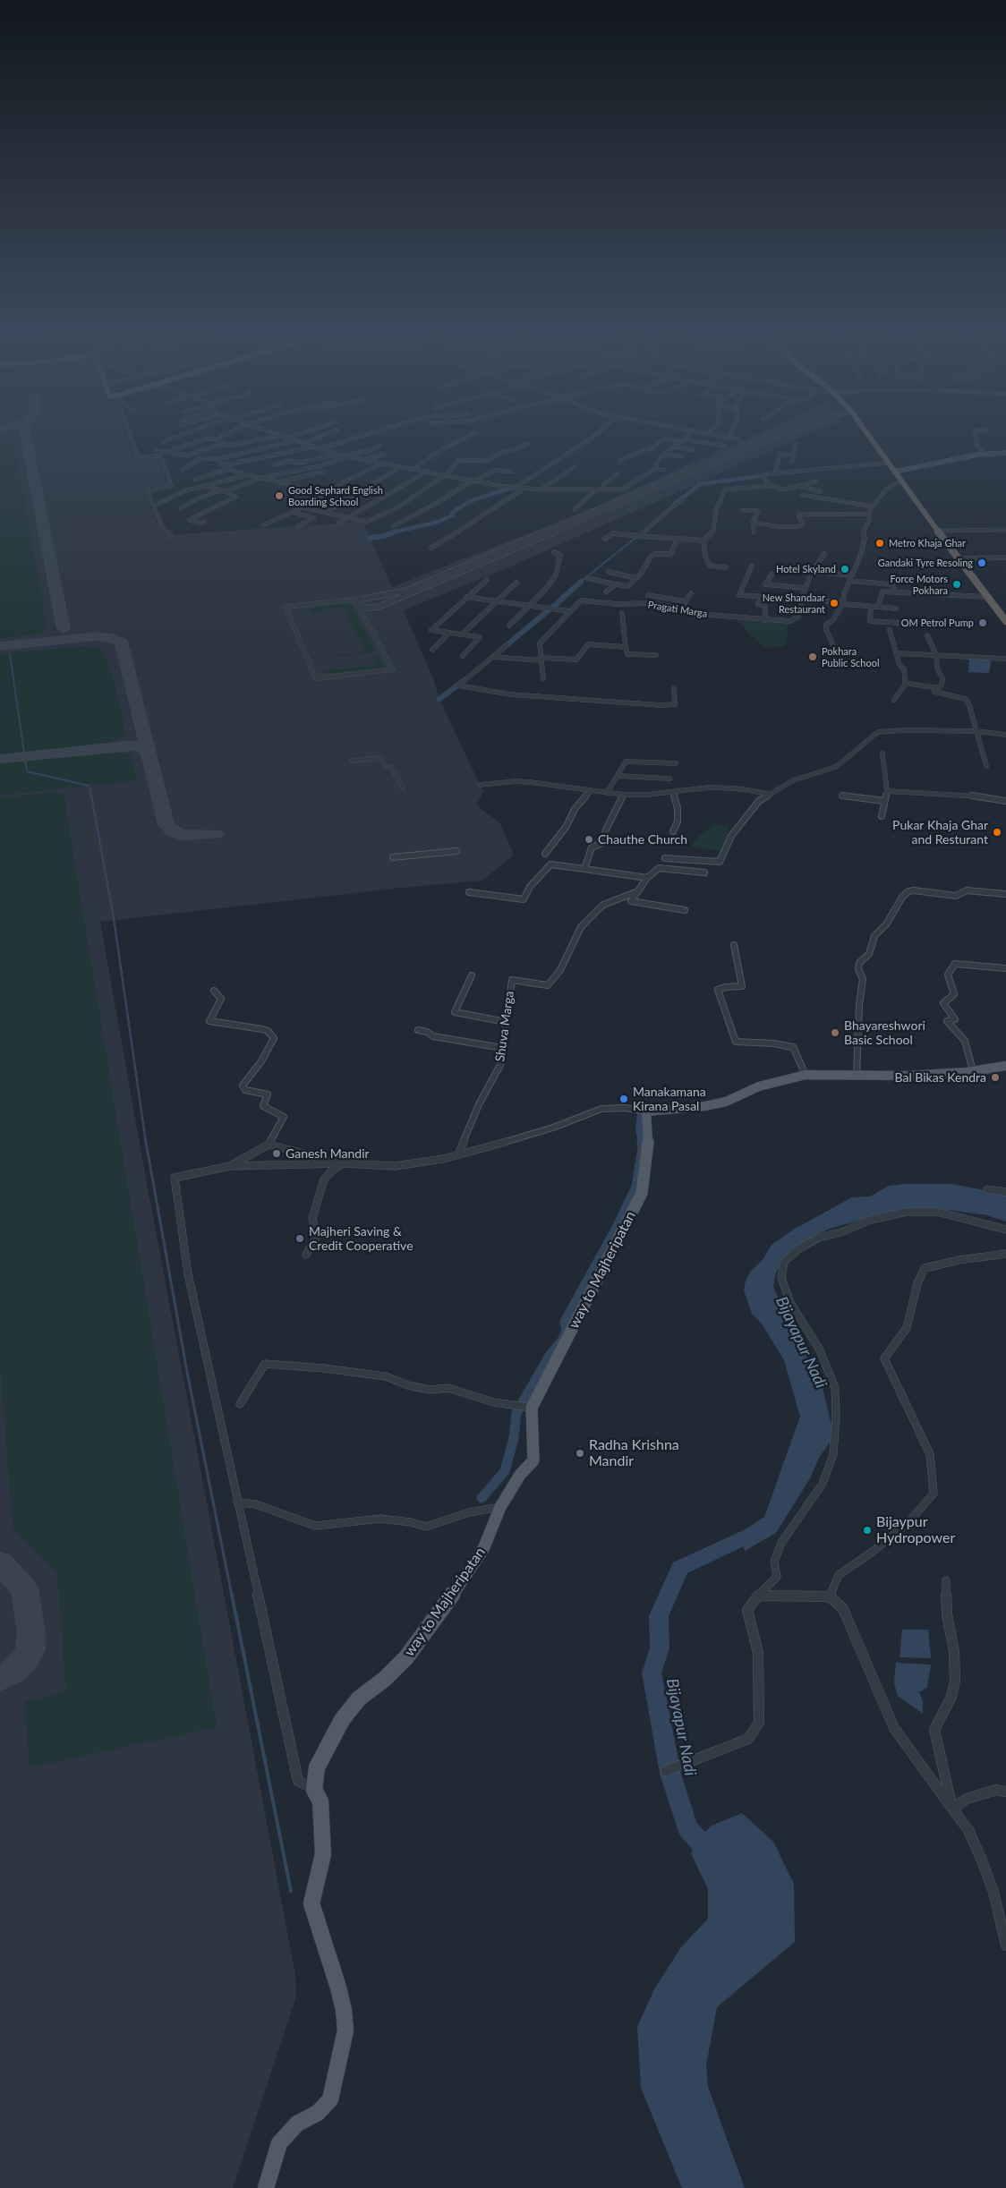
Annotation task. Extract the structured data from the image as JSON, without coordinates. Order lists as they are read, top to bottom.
{
  "streets": {
    "main road": ["way to Majheripatan"],
    "street": ["Pragati Marga", "Shuva Marga"]
  },
  "water": ["Bijayapur Nadi"],
  "places": [
    "Good Sephard English Boarding School",
    "Metro Khaja Ghar",
    "Gandaki Tyre Resoling",
    "Hotel Skyland",
    "Force Motors Pokhara",
    "New Shandaar Restaurant",
    "OM Petrol Pump",
    "Pokhara Public School",
    "Pukar Khaja Ghar and Resturant",
    "Chauthe Church",
    "Bhayareshwori Basic School",
    "Bal Bikas Kendra",
    "Manakamana Kirana Pasal",
    "Ganesh Mandir",
    "Majheri Saving & Credit Cooperative",
    "Radha Krishna Mandir",
    "Bijaypur Hydropower"
  ]
}
